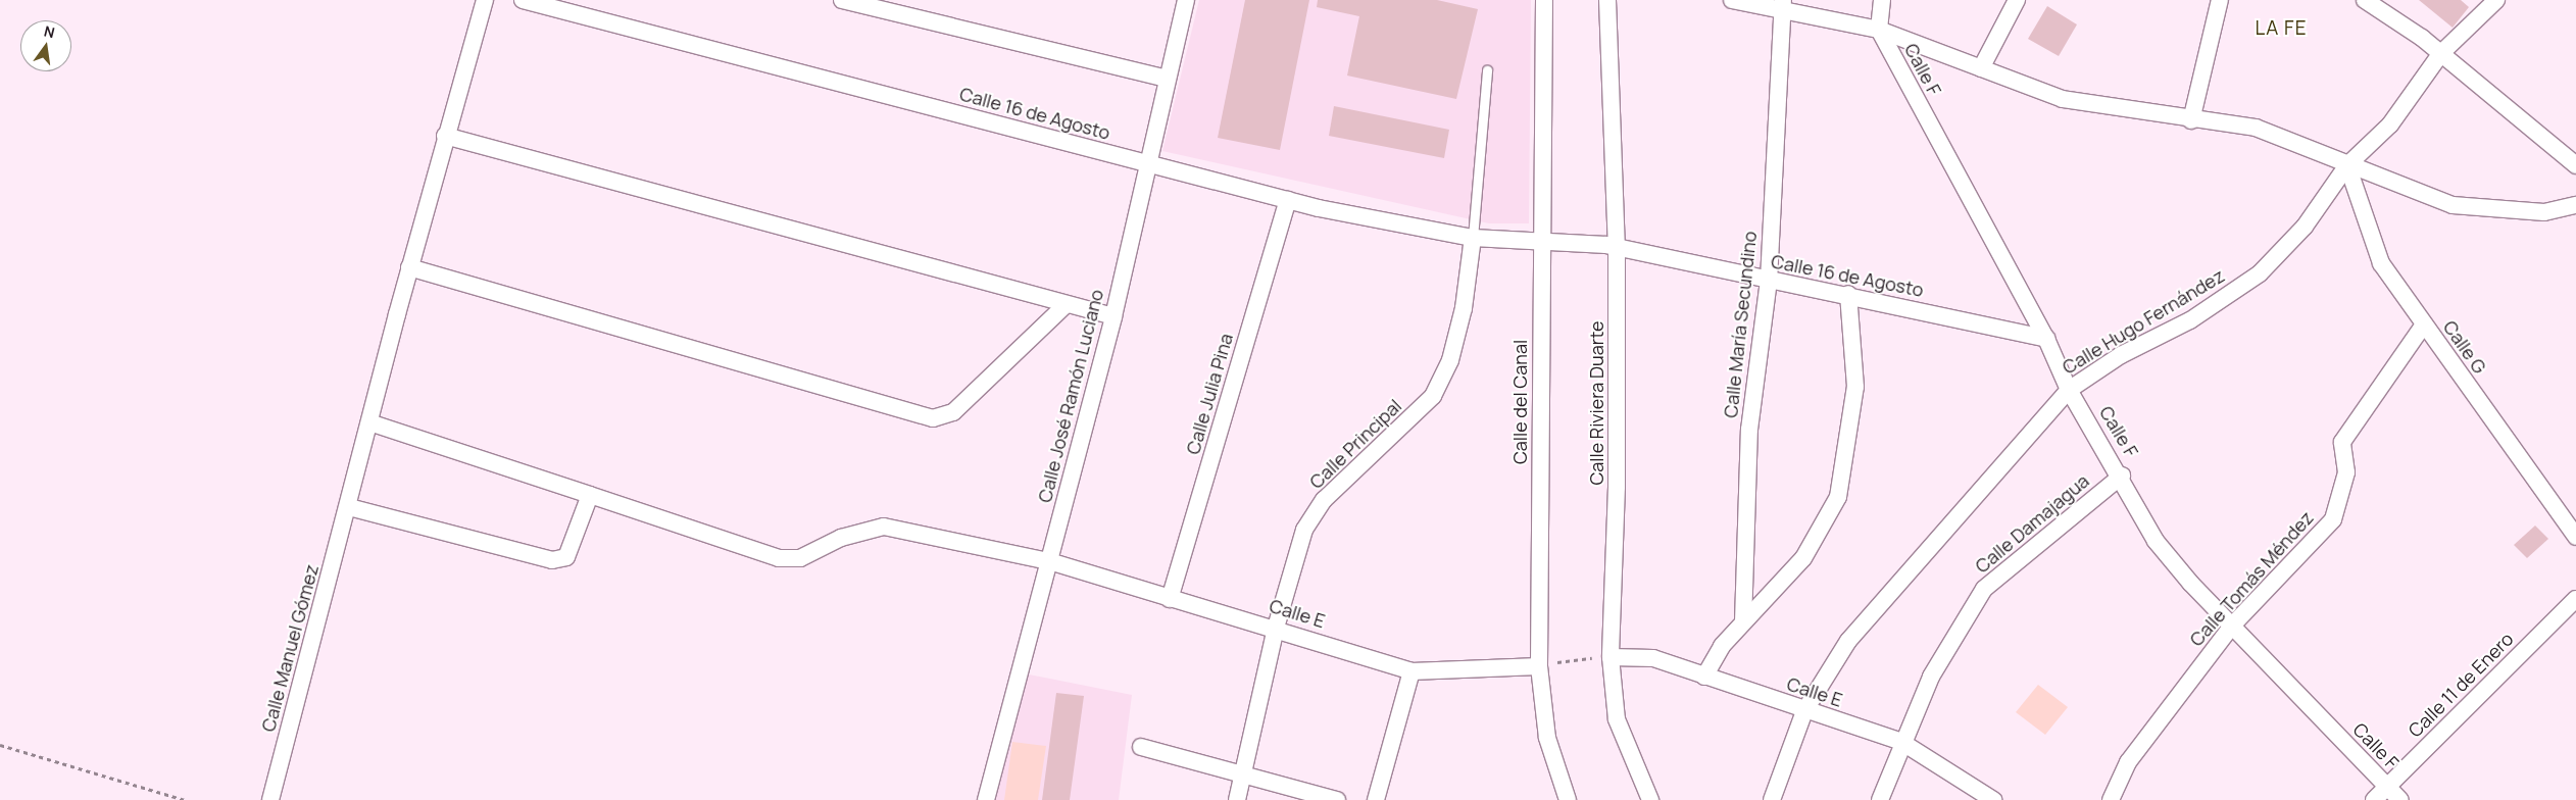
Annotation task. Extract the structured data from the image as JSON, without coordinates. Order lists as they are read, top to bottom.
{
  "streets": {
    "street": [
      "Calle F",
      "Calle 16 de Agosto",
      "Calle Hugo Fernández",
      "Calle María Secundino",
      "Calle G",
      "Calle Julia Pina",
      "Calle José Ramón Luciano",
      "Calle del Canal",
      "Calle Riviera Duarte",
      "Calle Principal",
      "Calle Damajagua",
      "Calle Tomás Méndez",
      "Calle E",
      "Calle Manuel Gómez",
      "Calle 11 de Enero"
    ]
  },
  "crossings": [
    ["Calle F", "Calle 16 de Agosto"],
    ["Calle F", "Calle Hugo Fernández"],
    ["Calle F", "Calle Damajagua"],
    ["Calle F", "Calle Tomás Méndez"],
    ["Calle F", "Calle 11 de Enero"],
    ["Calle 16 de Agosto", "Calle María Secundino"],
    ["Calle 16 de Agosto", "Calle Julia Pina"],
    ["Calle 16 de Agosto", "Calle José Ramón Luciano"],
    ["Calle 16 de Agosto", "Calle del Canal"],
    ["Calle 16 de Agosto", "Calle Riviera Duarte"],
    ["Calle 16 de Agosto", "Calle Principal"],
    ["Calle Hugo Fernández", "Calle G"],
    ["Calle Hugo Fernández", "Calle E"],
    ["Calle G", "Calle Tomás Méndez"],
    ["Calle Julia Pina", "Calle E"],
    ["Calle José Ramón Luciano", "Calle E"],
    ["Calle del Canal", "Calle E"],
    ["Calle Riviera Duarte", "Calle E"],
    ["Calle Principal", "Calle E"],
    ["Calle Damajagua", "Calle E"],
    ["Calle E", "Calle Manuel Gómez"]
  ],
  "districts": ["LA FE"],
  "north": "top"
}
